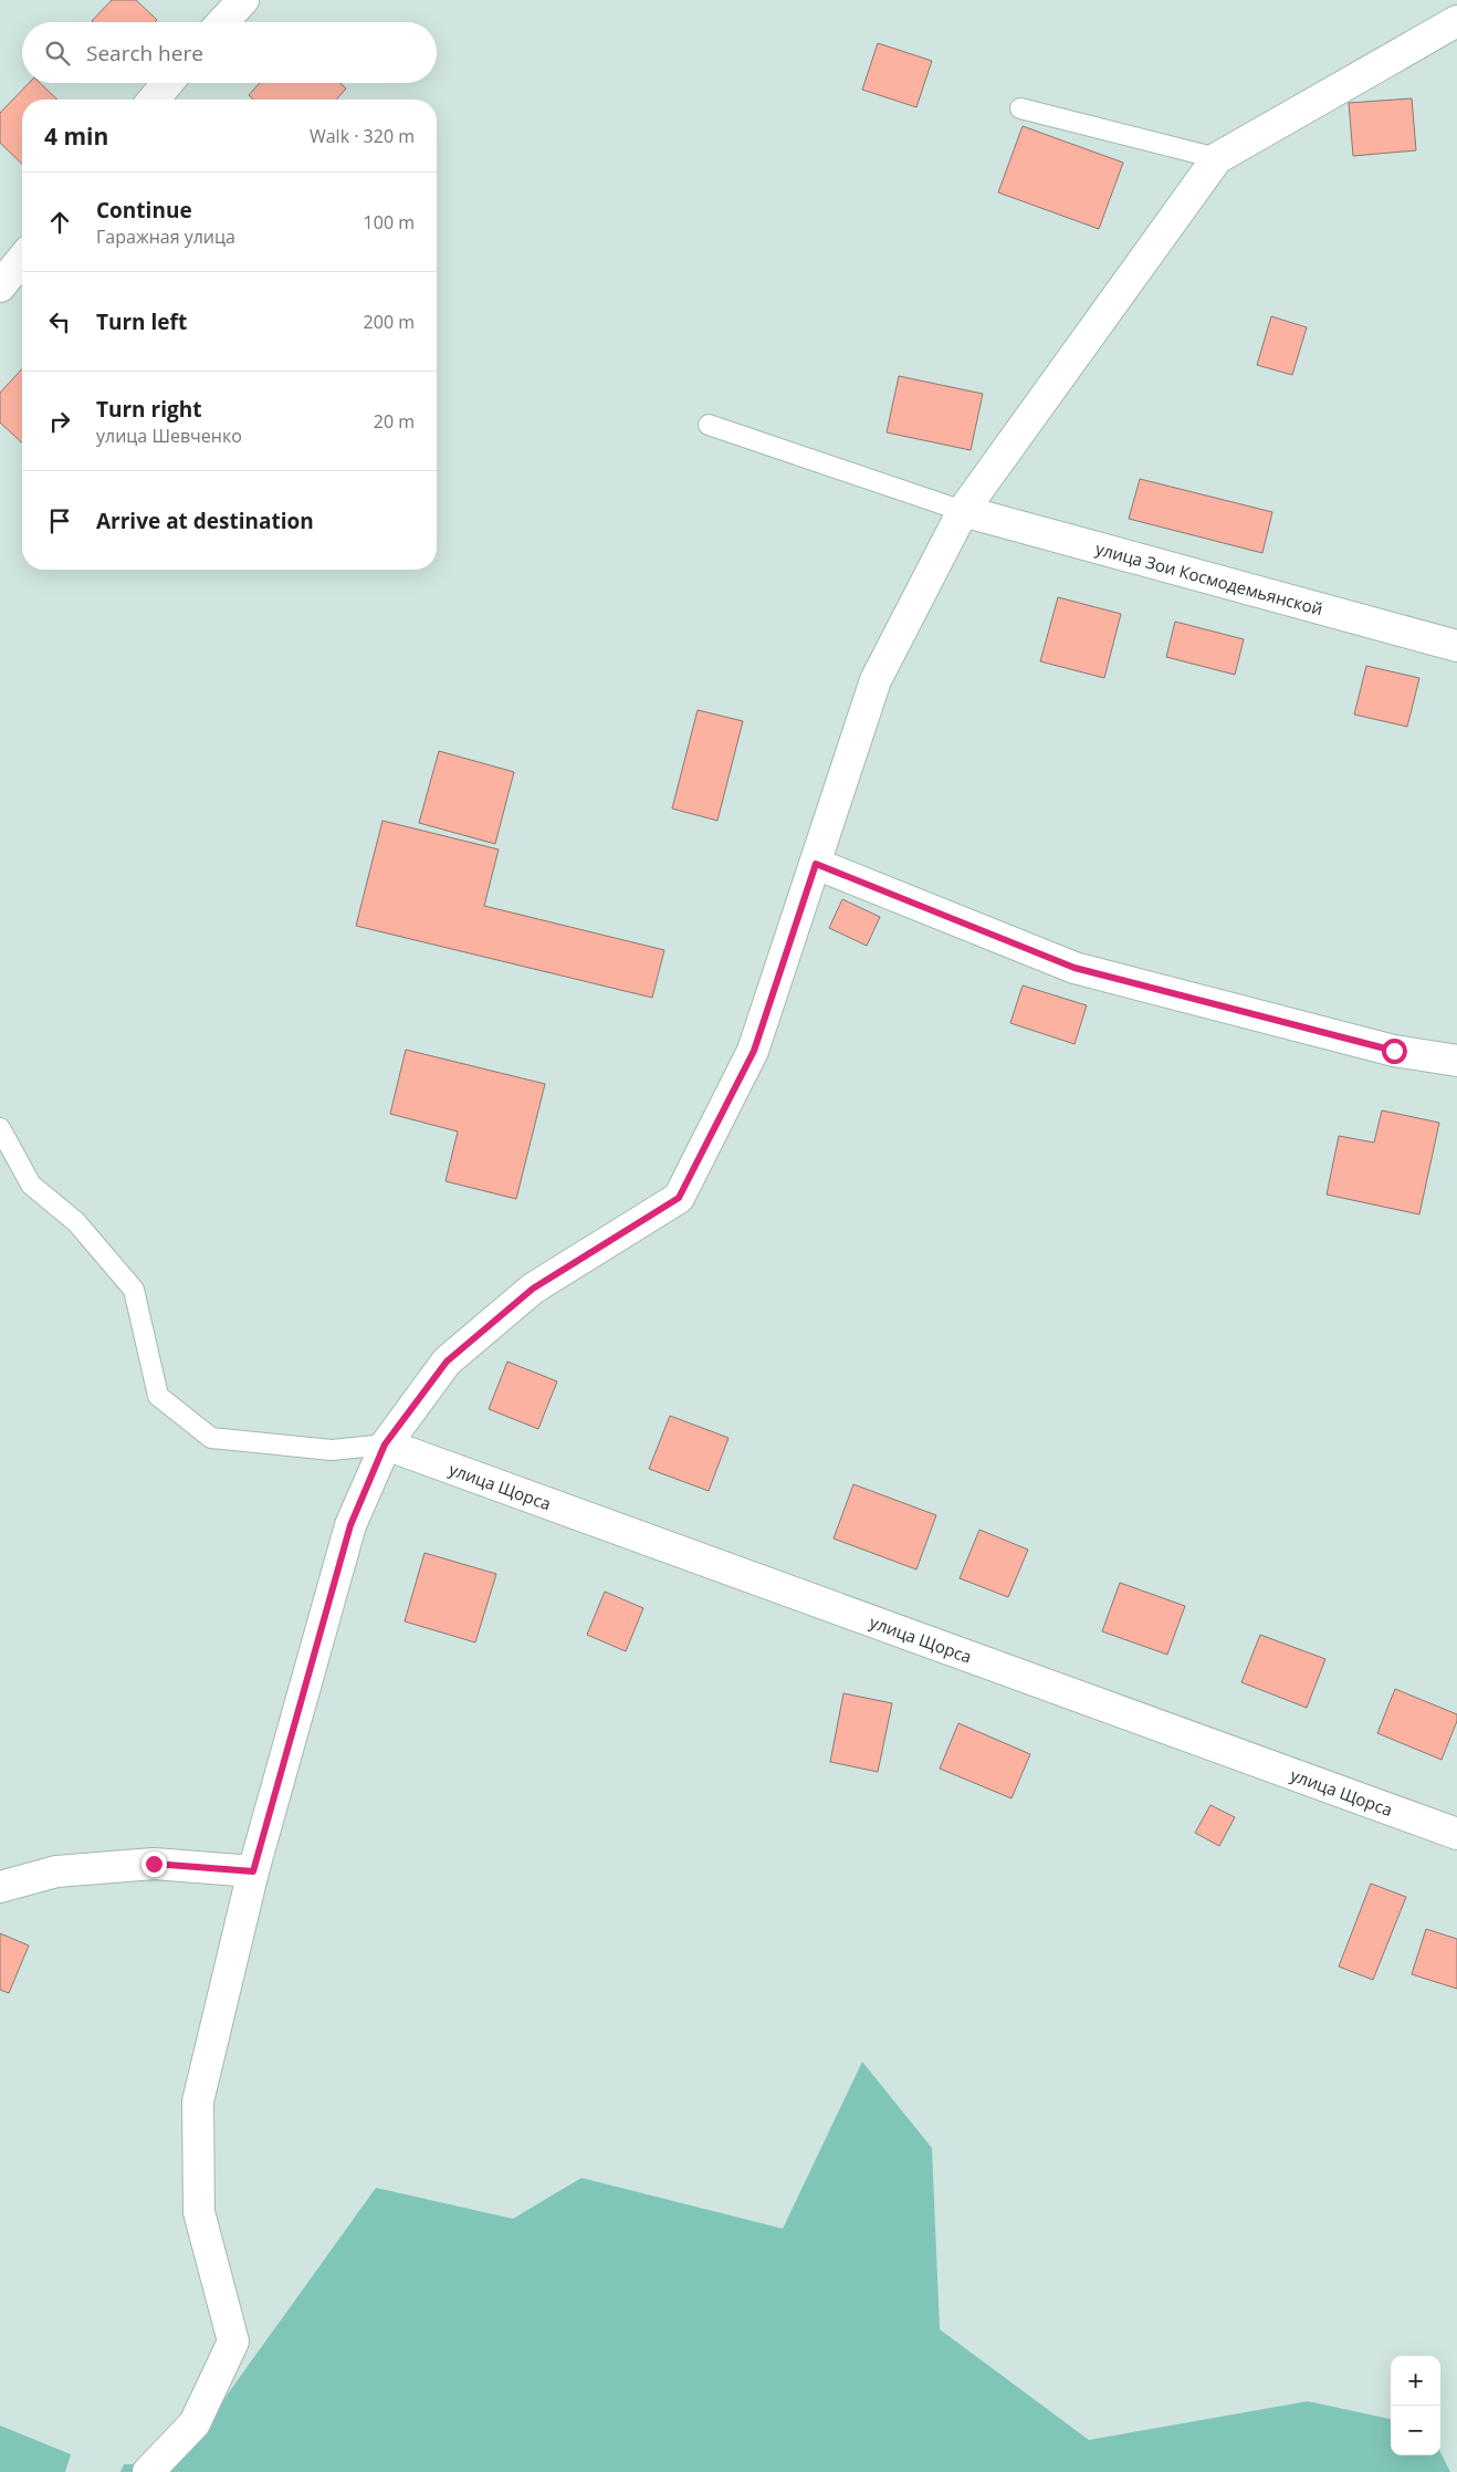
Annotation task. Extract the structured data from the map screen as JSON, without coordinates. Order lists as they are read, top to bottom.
{
  "streets": {
    "street": ["улица Зои Космодемьянской", "улица Щорса"]
  },
  "page": {
    "search": "Search here",
    "heading": ["4 min", "Walk · 320 m"],
    "list": [
      ["Continue", "Гаражная улица", "100 m"],
      ["Turn left", "200 m"],
      ["Turn right", "улица Шевченко", "20 m"],
      "Arrive at destination"
    ],
    "map_buttons": ["+", "−"]
  }
}
